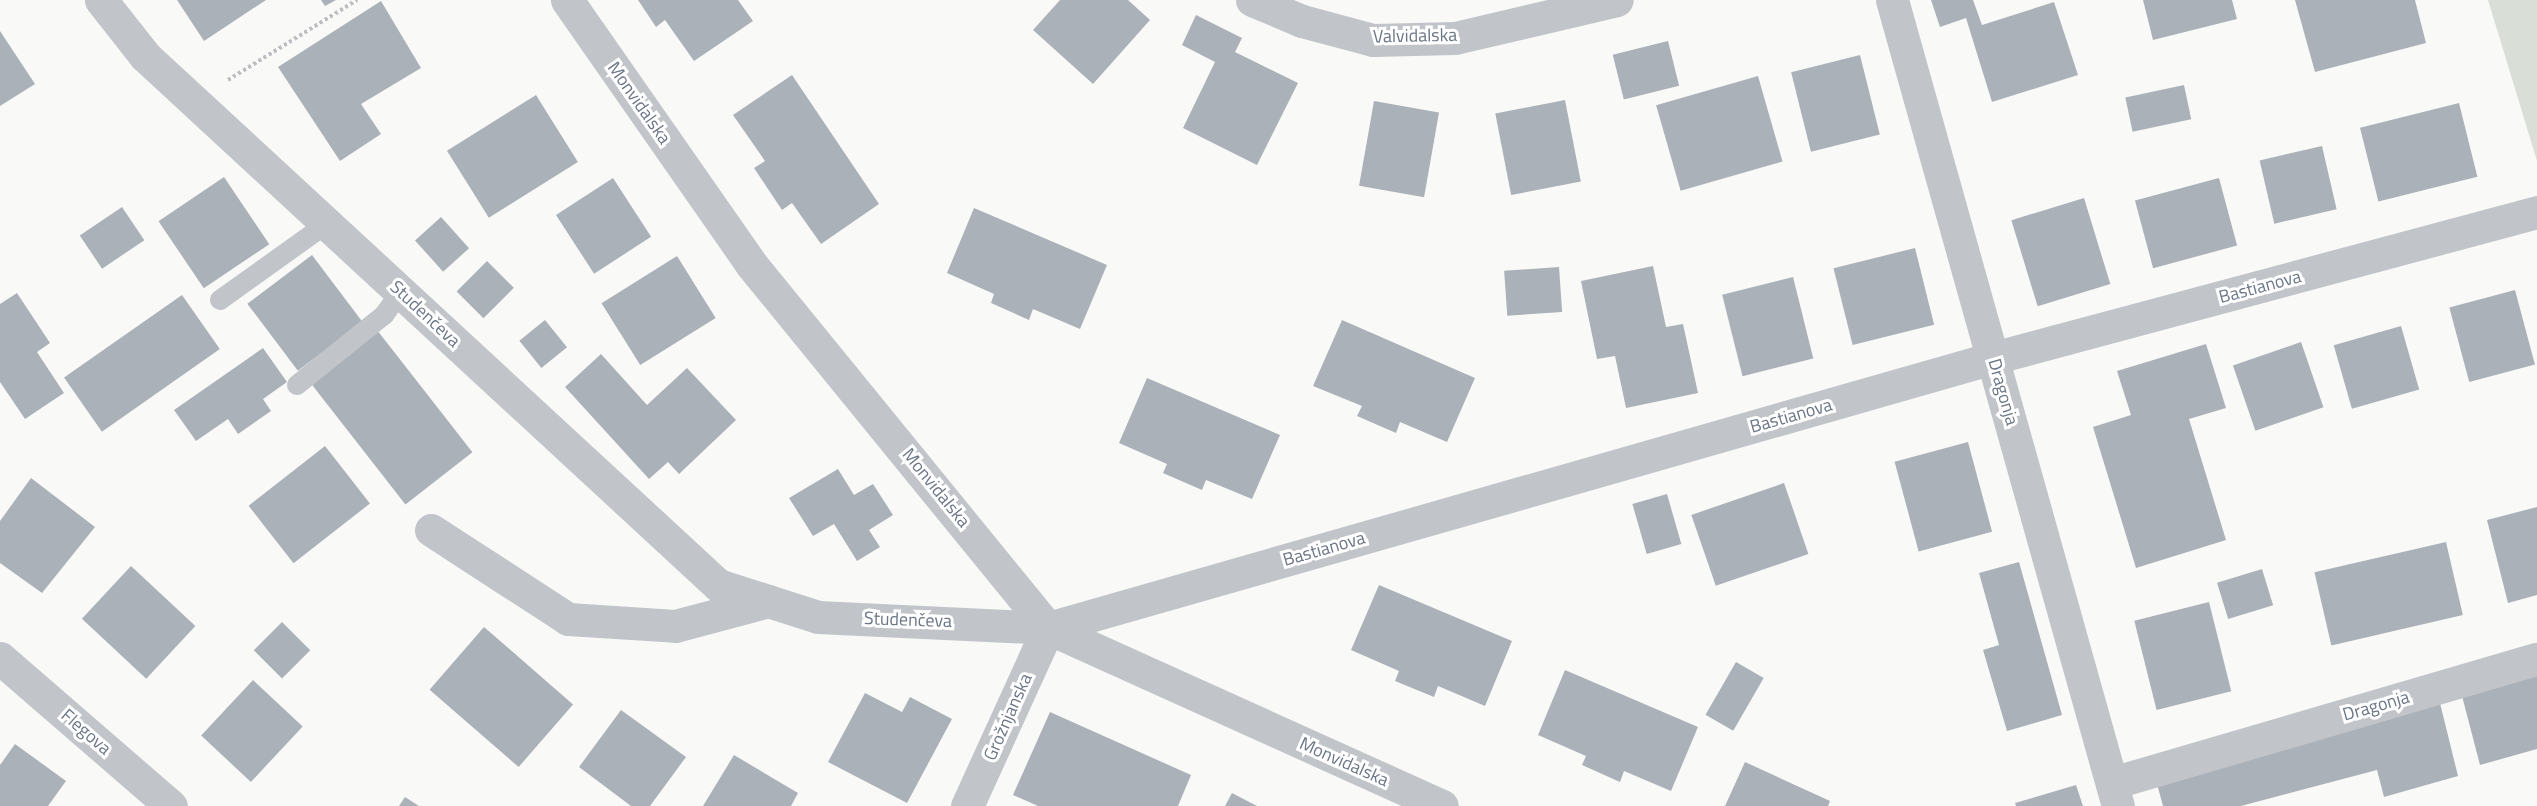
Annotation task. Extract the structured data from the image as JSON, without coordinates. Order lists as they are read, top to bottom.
{
  "streets": {
    "street": [
      "Valvidalska",
      "Monvidalska",
      "Bastianova",
      "Studenčeva",
      "Dragonja",
      "Grožnjanska",
      "Flegova"
    ]
  },
  "crossings": [
    ["Monvidalska", "Bastianova"],
    ["Monvidalska", "Studenčeva"],
    ["Monvidalska", "Grožnjanska"],
    ["Bastianova", "Studenčeva"],
    ["Bastianova", "Dragonja"],
    ["Bastianova", "Grožnjanska"],
    ["Studenčeva", "Grožnjanska"]
  ]
}
